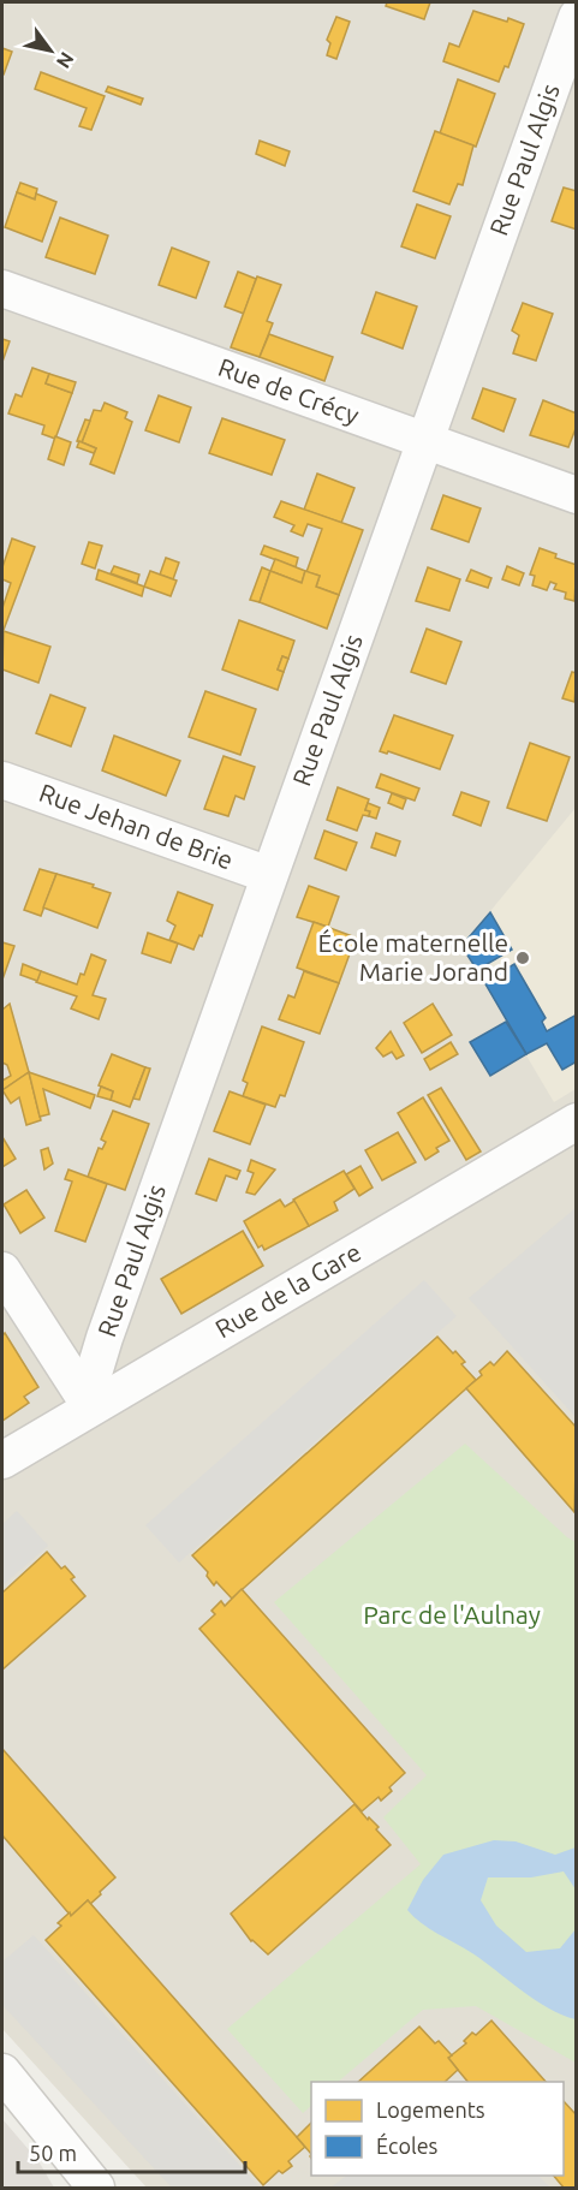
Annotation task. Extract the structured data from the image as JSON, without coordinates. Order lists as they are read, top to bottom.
{
  "streets": {
    "street": [
      "Rue Paul Algis",
      "Rue de Crécy",
      "Rue Jehan de Brie",
      "Rue de la Gare"
    ]
  },
  "crossings": [
    ["Rue Paul Algis", "Rue de Crécy"],
    ["Rue Paul Algis", "Rue Jehan de Brie"],
    ["Rue Paul Algis", "Rue de la Gare"]
  ],
  "parks": ["Parc de l'Aulnay"],
  "places": ["École maternelle Marie Jorand"],
  "legend": ["Logements", "Écoles"],
  "scale_bar": "50 m",
  "north": "bottom right"
}
